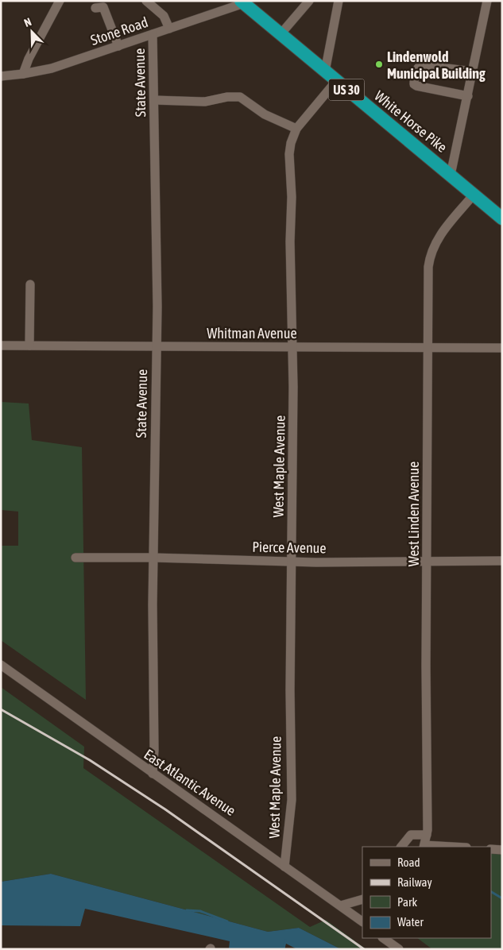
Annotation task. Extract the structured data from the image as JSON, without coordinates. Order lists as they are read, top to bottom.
{
  "streets": {
    "highway": ["US 30", "White Horse Pike"],
    "street": [
      "Stone Road",
      "State Avenue",
      "Whitman Avenue",
      "West Maple Avenue",
      "West Linden Avenue",
      "Pierce Avenue",
      "East Atlantic Avenue"
    ]
  },
  "crossings": [
    ["Stone Road", "State Avenue"],
    ["Stone Road", "White Horse Pike"],
    ["State Avenue", "Whitman Avenue"],
    ["State Avenue", "Pierce Avenue"],
    ["State Avenue", "East Atlantic Avenue"],
    ["US 30", "White Horse Pike"],
    ["US 30", "West Linden Avenue"],
    ["White Horse Pike", "West Maple Avenue"],
    ["Whitman Avenue", "West Maple Avenue"],
    ["Whitman Avenue", "West Linden Avenue"],
    ["West Maple Avenue", "Pierce Avenue"],
    ["West Maple Avenue", "East Atlantic Avenue"],
    ["West Linden Avenue", "Pierce Avenue"]
  ],
  "places": ["Lindenwold Municipal Building"],
  "legend": [
    "Road",
    "Railway",
    "Park",
    "Water"
  ],
  "north": "top left"
}
